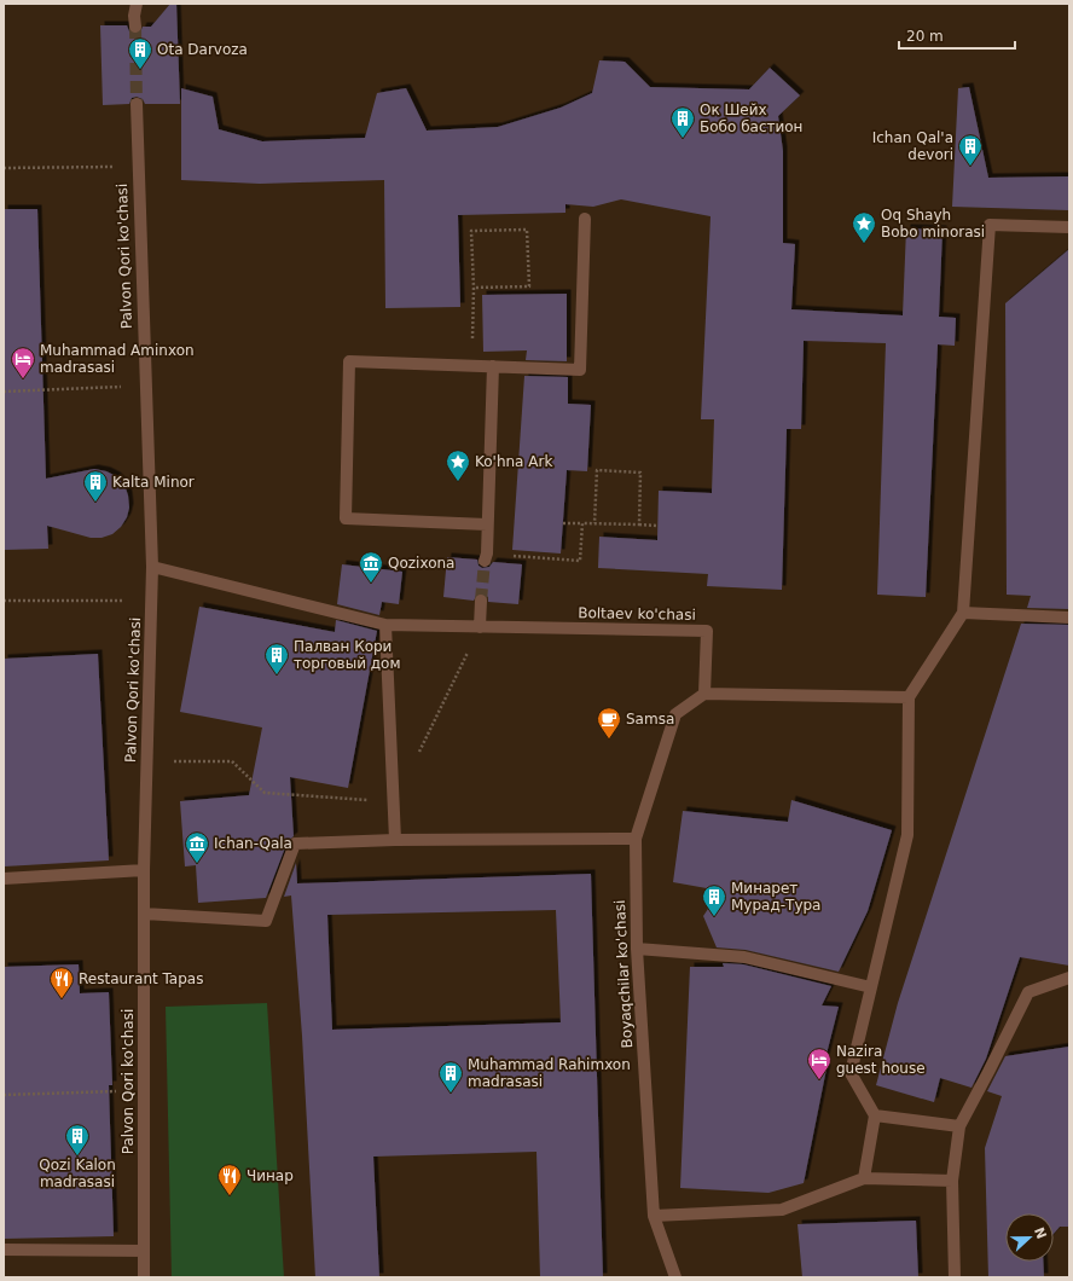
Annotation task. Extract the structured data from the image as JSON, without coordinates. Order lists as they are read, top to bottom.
{
  "streets": {
    "street": ["Palvon Qori ko'chasi", "Boltaev ko'chasi", "Boyaqchilar ko'chasi"]
  },
  "crossings": [
    ["Palvon Qori ko'chasi", "Boltaev ko'chasi"],
    ["Boltaev ko'chasi", "Boyaqchilar ko'chasi"]
  ],
  "places": {
    "building": [
      "Ota Darvoza",
      "Ок Шейх Бобо бастион",
      "Ichan Qal'a devori",
      "Kalta Minor",
      "Палван Кори торговый дом",
      "Минарет Мурад-Тура",
      "Muhammad Rahimxon madrasasi",
      "Qozi Kalon madrasasi"
    ],
    "place": ["Oq Shayh Bobo minorasi", "Ko'hna Ark"],
    "hotel": ["Muhammad Aminxon madrasasi", "Nazira guest house"],
    "museum": ["Qozixona", "Ichan-Qala"],
    "cafe": ["Samsa"],
    "restaurant": ["Restaurant Tapas", "Чинар"]
  },
  "scale_bar": "20 m",
  "north": "right"
}
